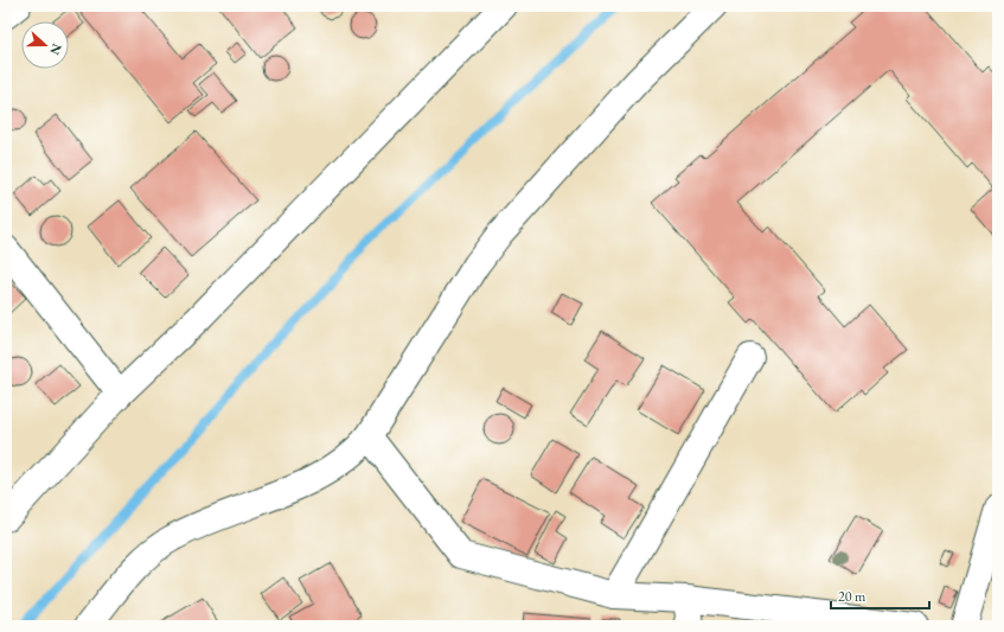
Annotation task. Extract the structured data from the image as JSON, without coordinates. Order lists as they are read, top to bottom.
{
  "scale_bar": "20 m",
  "north": "right"
}
